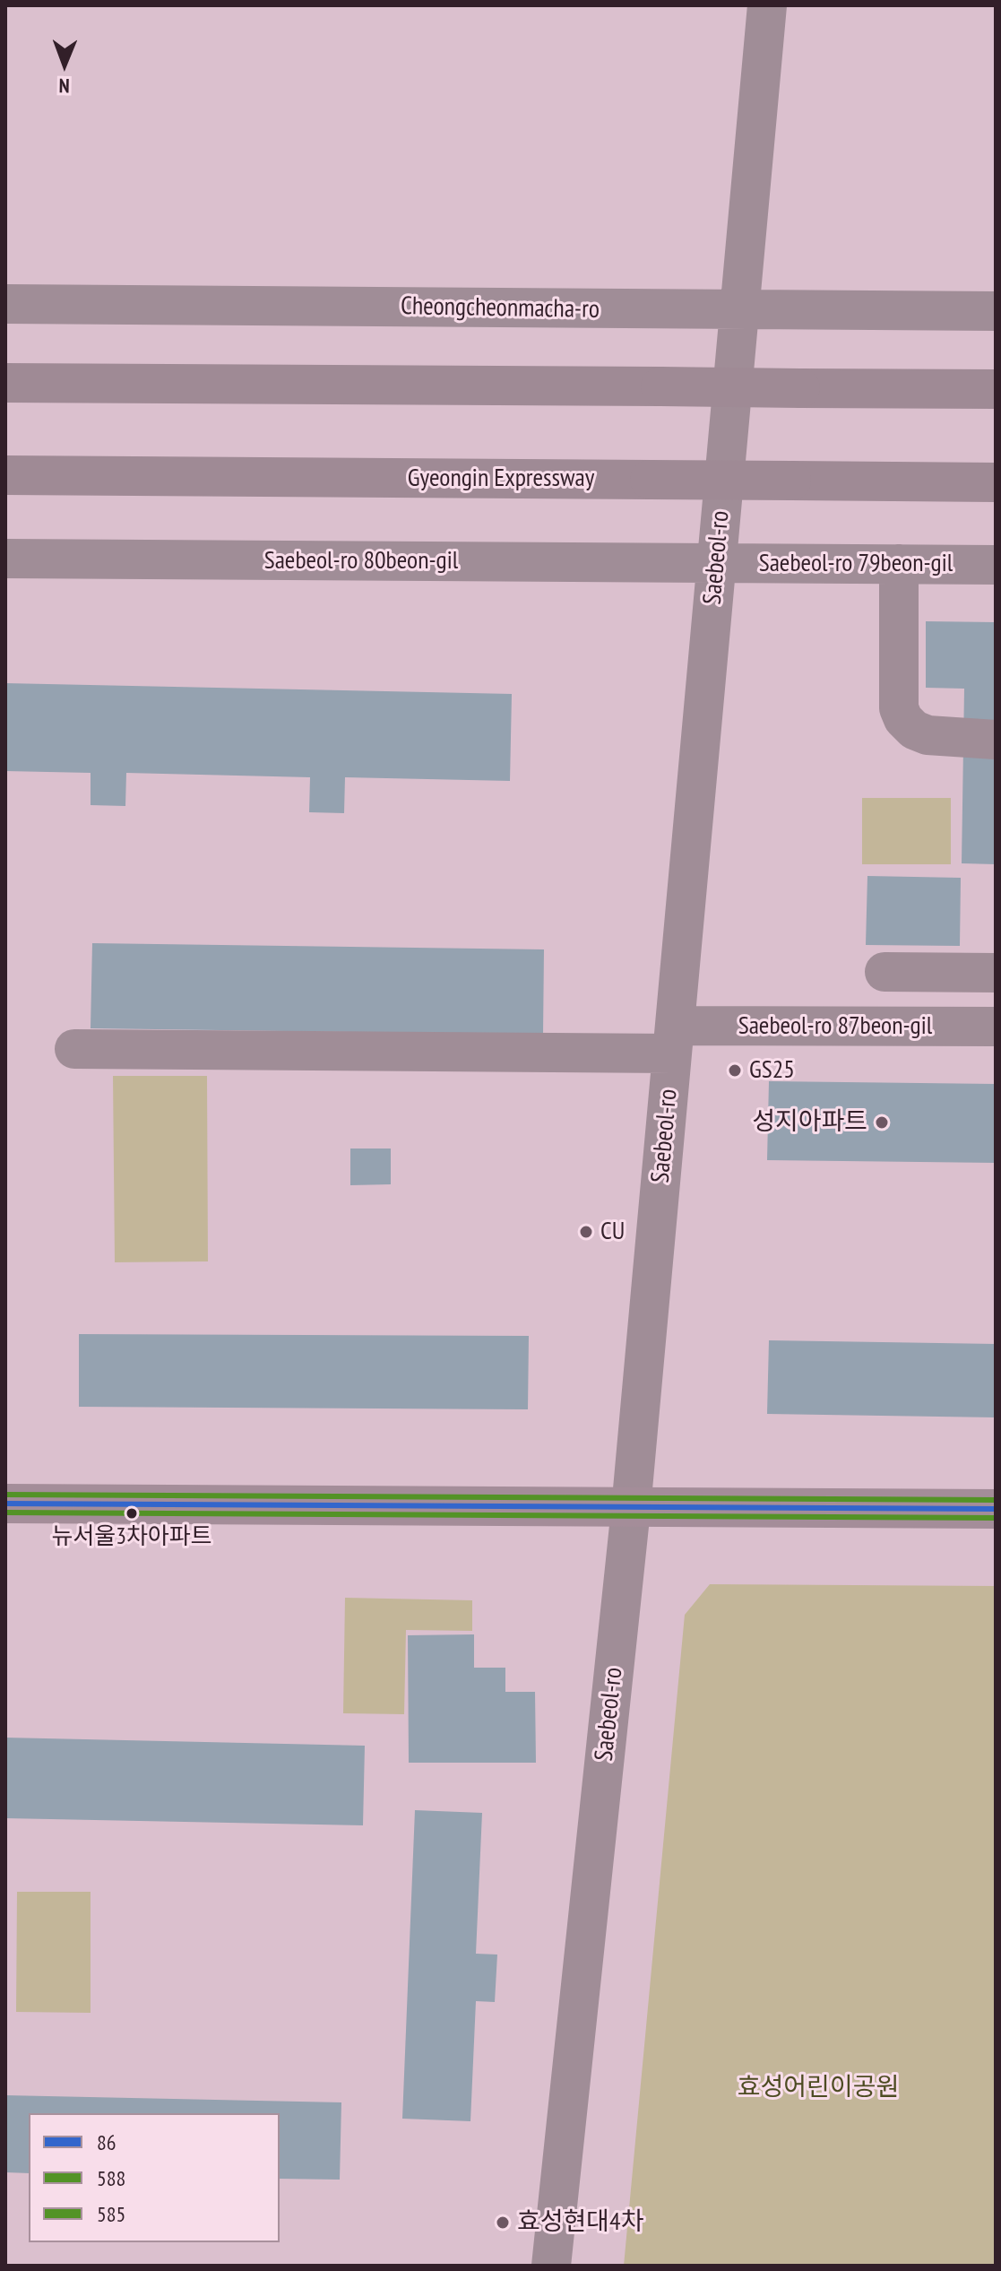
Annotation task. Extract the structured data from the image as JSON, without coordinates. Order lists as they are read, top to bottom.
{
  "streets": {
    "highway": ["Gyeongin Expressway"],
    "street": [
      "Cheongcheonmacha-ro",
      "Saebeol-ro",
      "Saebeol-ro 80beon-gil",
      "Saebeol-ro 79beon-gil",
      "Saebeol-ro 87beon-gil"
    ]
  },
  "crossings": [
    ["Cheongcheonmacha-ro", "Saebeol-ro"],
    ["Saebeol-ro", "Saebeol-ro 80beon-gil"],
    ["Saebeol-ro", "Saebeol-ro 79beon-gil"],
    ["Saebeol-ro", "Saebeol-ro 87beon-gil"],
    ["Saebeol-ro 80beon-gil", "Saebeol-ro 79beon-gil"]
  ],
  "parks": ["효성어린이공원"],
  "places": [
    "GS25",
    "성지아파트",
    "CU",
    "뉴서울3차아파트",
    "효성현대4차"
  ],
  "lines": ["transit line 585", "transit line 86", "transit line 588"],
  "legend": ["86", "588", "585"],
  "north": "bottom"
}
